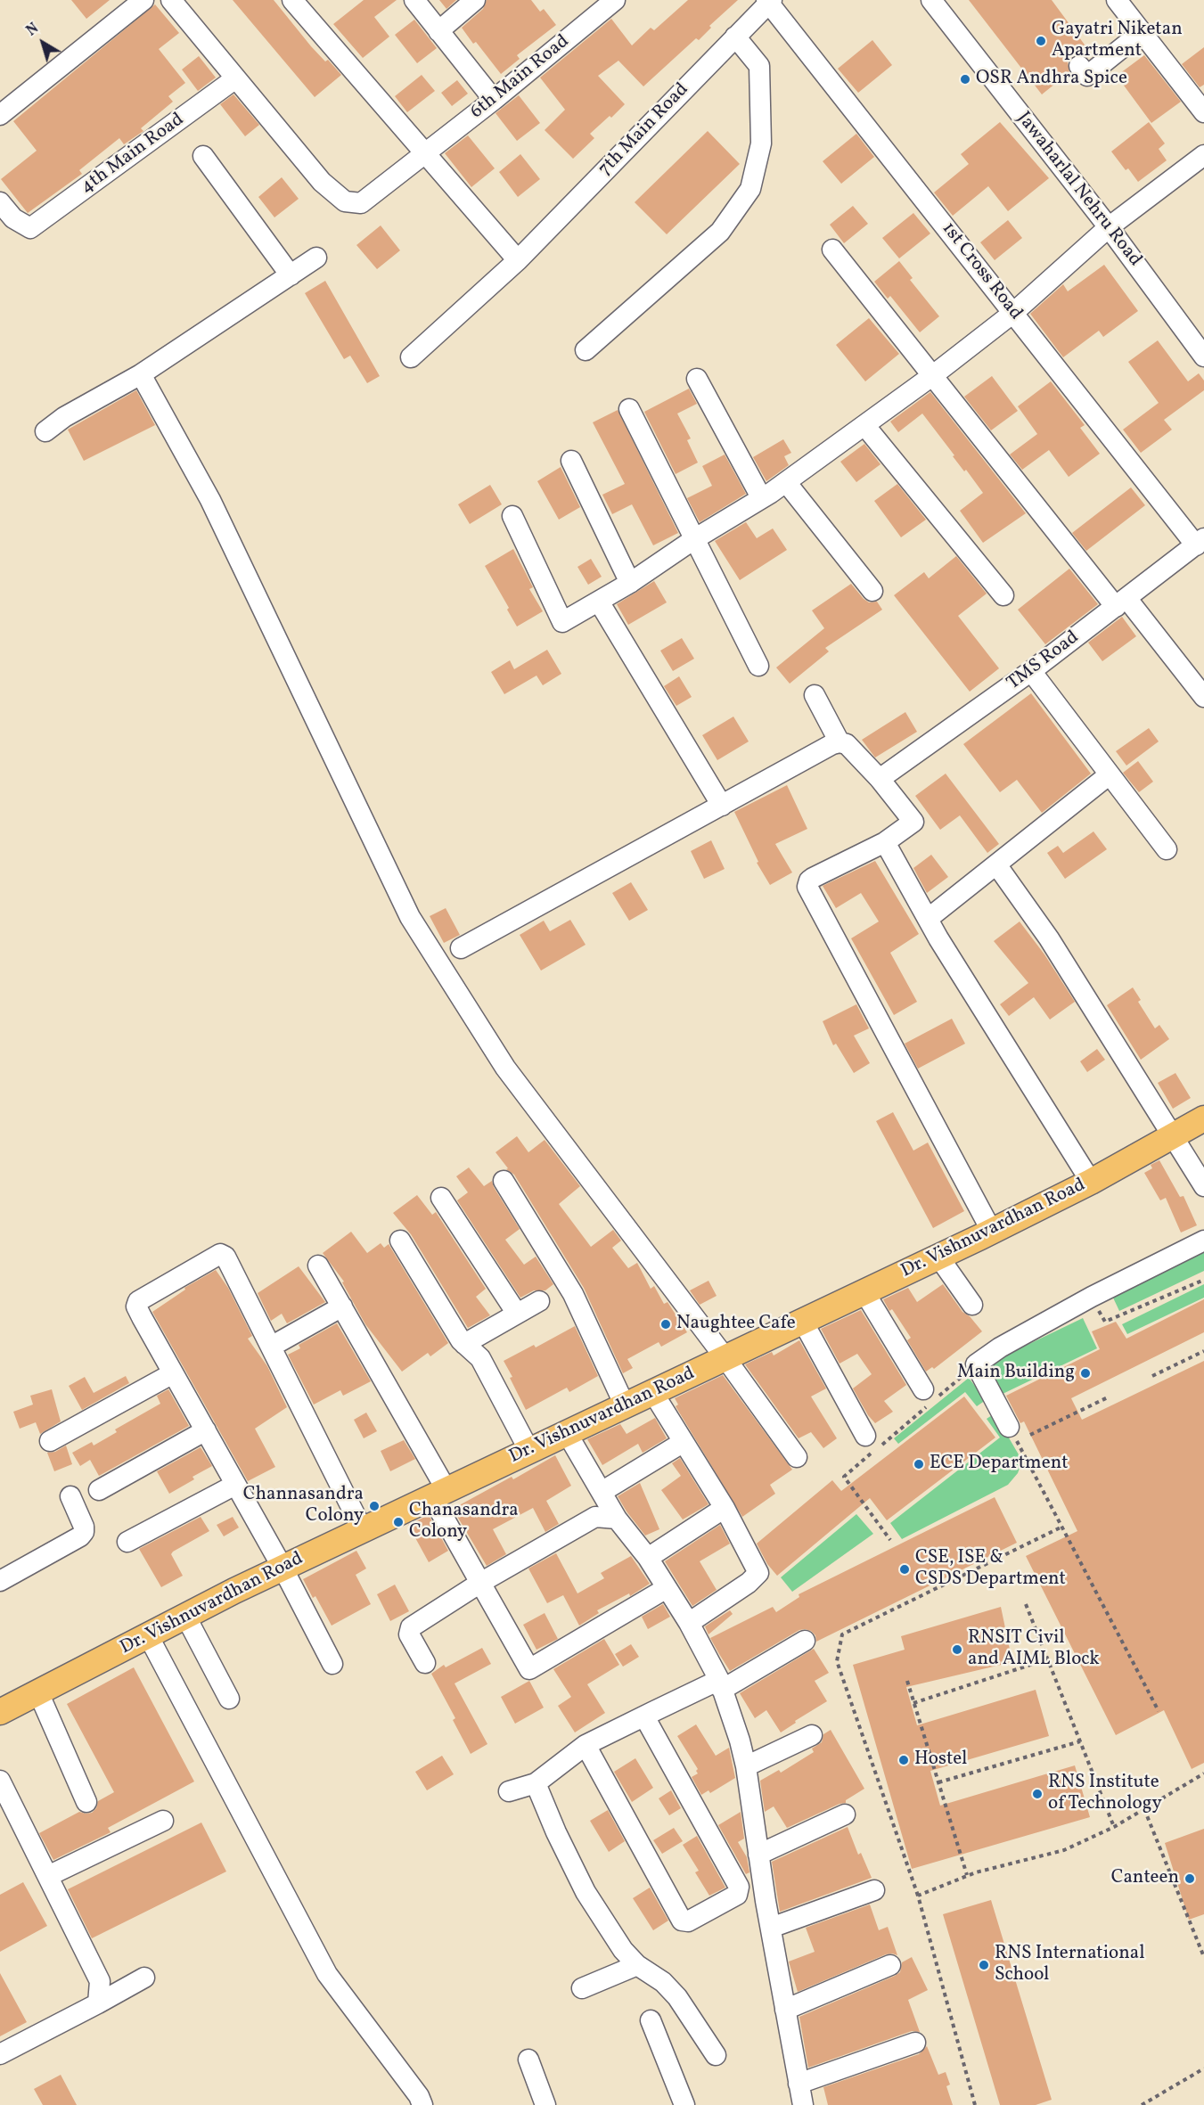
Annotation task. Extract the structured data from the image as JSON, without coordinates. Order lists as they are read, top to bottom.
{
  "streets": {
    "main road": ["Dr. Vishnuvardhan Road"],
    "street": [
      "6th Main Road",
      "7th Main Road",
      "4th Main Road",
      "Jawaharlal Nehru Road",
      "1st Cross Road",
      "TMS Road"
    ]
  },
  "crossings": [
    ["6th Main Road", "4th Main Road"],
    ["7th Main Road", "1st Cross Road"],
    ["1st Cross Road", "TMS Road"]
  ],
  "places": [
    "Gayatri Niketan Apartment",
    "OSR Andhra Spice",
    "Naughtee Cafe",
    "Main Building",
    "ECE Department",
    "Channasandra Colony",
    "Chanasandra Colony",
    "CSE, ISE & CSDS Department",
    "RNSIT Civil and AIML Block",
    "Hostel",
    "RNS Institute of Technology",
    "Canteen",
    "RNS International School"
  ],
  "north": "top left"
}
